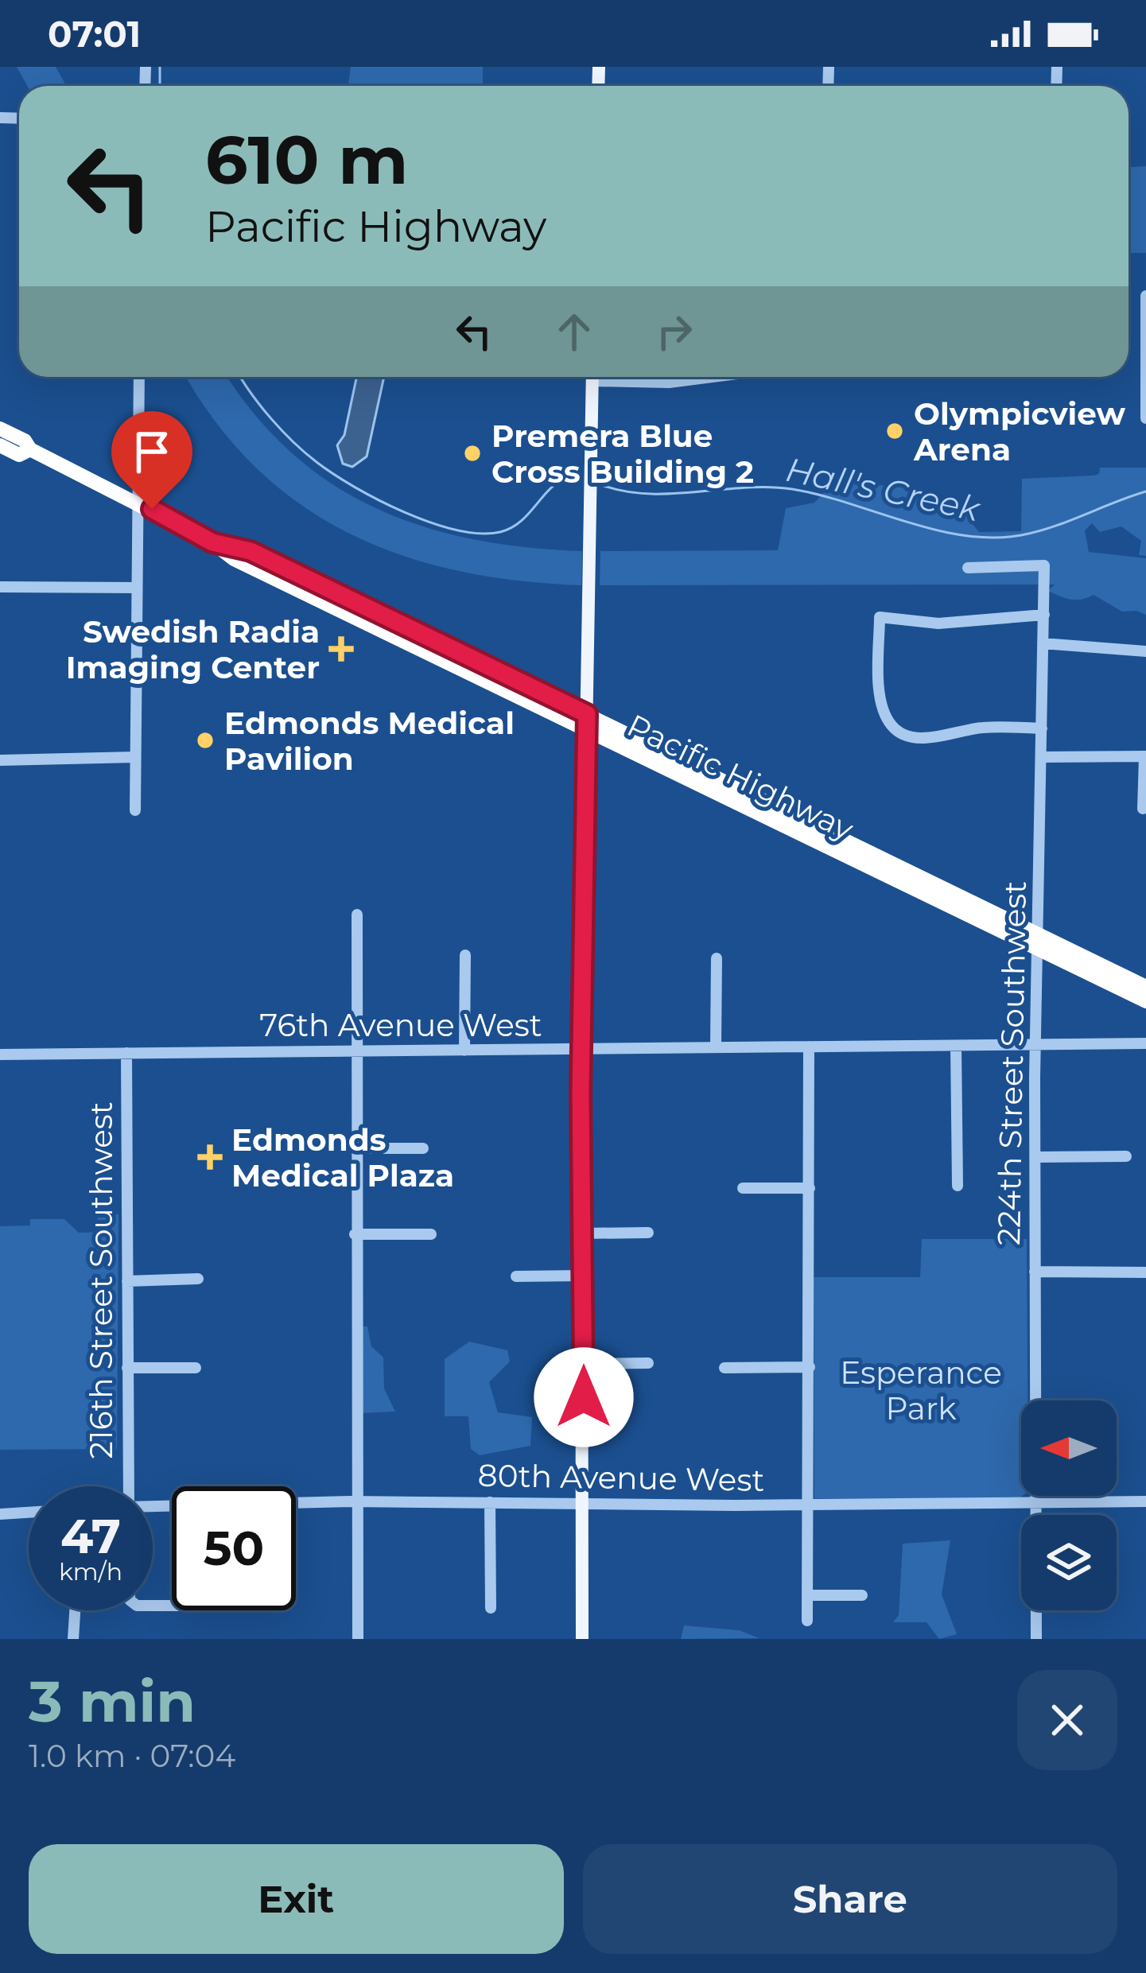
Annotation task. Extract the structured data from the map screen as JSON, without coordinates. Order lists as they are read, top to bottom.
{
  "streets": {
    "highway": ["Pacific Highway"],
    "street": [
      "76th Avenue West",
      "224th Street Southwest",
      "216th Street Southwest",
      "80th Avenue West"
    ]
  },
  "crossings": [
    ["Pacific Highway", "224th Street Southwest"],
    ["76th Avenue West", "224th Street Southwest"],
    ["76th Avenue West", "216th Street Southwest"],
    ["224th Street Southwest", "80th Avenue West"]
  ],
  "water": ["Hall's Creek"],
  "parks": ["Esperance Park"],
  "places": {
    "other": ["Olympicview Arena", "Premera Blue Cross Building 2", "Edmonds Medical Pavilion"],
    "health": ["Swedish Radia Imaging Center", "Edmonds Medical Plaza"]
  },
  "north": "left",
  "page": {
    "status": "07:01",
    "turn": ["610 m", "Pacific Highway"],
    "speed": "47 km/h",
    "limit": "50",
    "heading": ["3 min", "1.0 km · 07:04"],
    "buttons": ["Exit", "Share"]
  }
}
